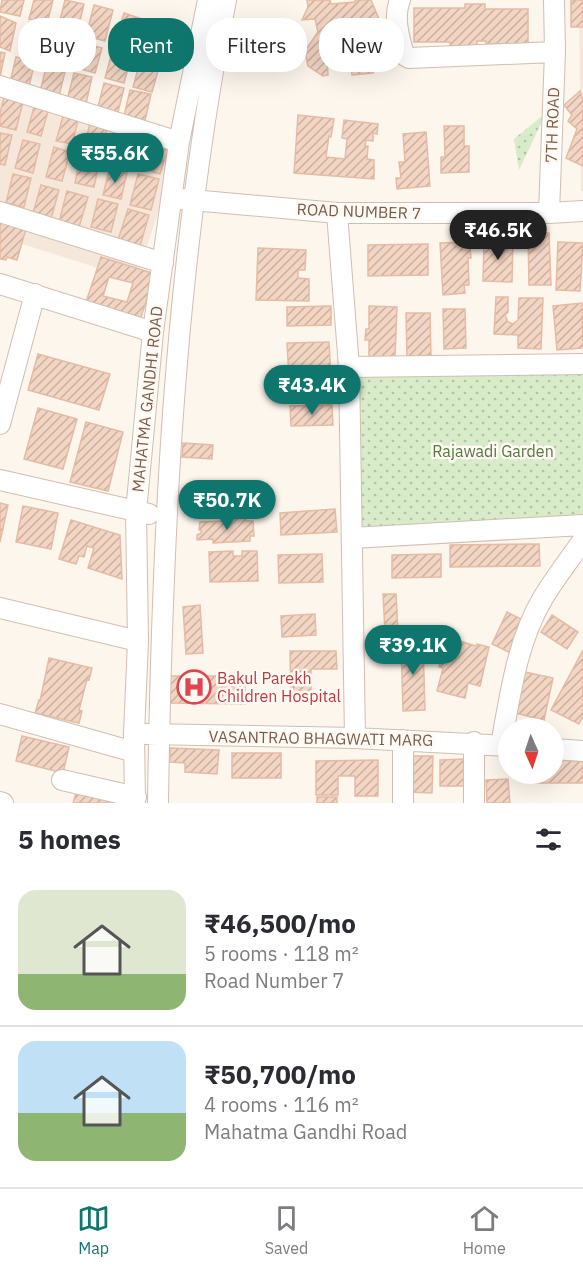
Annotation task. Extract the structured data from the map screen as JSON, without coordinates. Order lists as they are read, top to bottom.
{
  "streets": {
    "street": [
      "7TH ROAD",
      "ROAD NUMBER 7",
      "MAHATMA GANDHI ROAD",
      "VASANTRAO BHAGWATI MARG"
    ]
  },
  "crossings": [
    ["7TH ROAD", "ROAD NUMBER 7"],
    ["ROAD NUMBER 7", "MAHATMA GANDHI ROAD"],
    ["MAHATMA GANDHI ROAD", "VASANTRAO BHAGWATI MARG"]
  ],
  "parks": ["Rajawadi Garden"],
  "places": {
    "hospital": ["Bakul Parekh Children Hospital"]
  },
  "north": "bottom",
  "page": {
    "chip": [
      "Buy",
      "Rent",
      "Filters",
      "New"
    ],
    "price": [
      "₹55.6K",
      "₹46.5K",
      "₹43.4K",
      "₹50.7K",
      "₹39.1K"
    ],
    "heading": "5 homes",
    "list": [
      {
        "name": "₹46,500/mo",
        "note": "5 rooms · 118 m² · Road Number 7"
      },
      {
        "name": "₹50,700/mo",
        "note": "4 rooms · 116 m² · Mahatma Gandhi Road"
      }
    ],
    "tabs": ["Map", "Saved", "Home"]
  }
}
